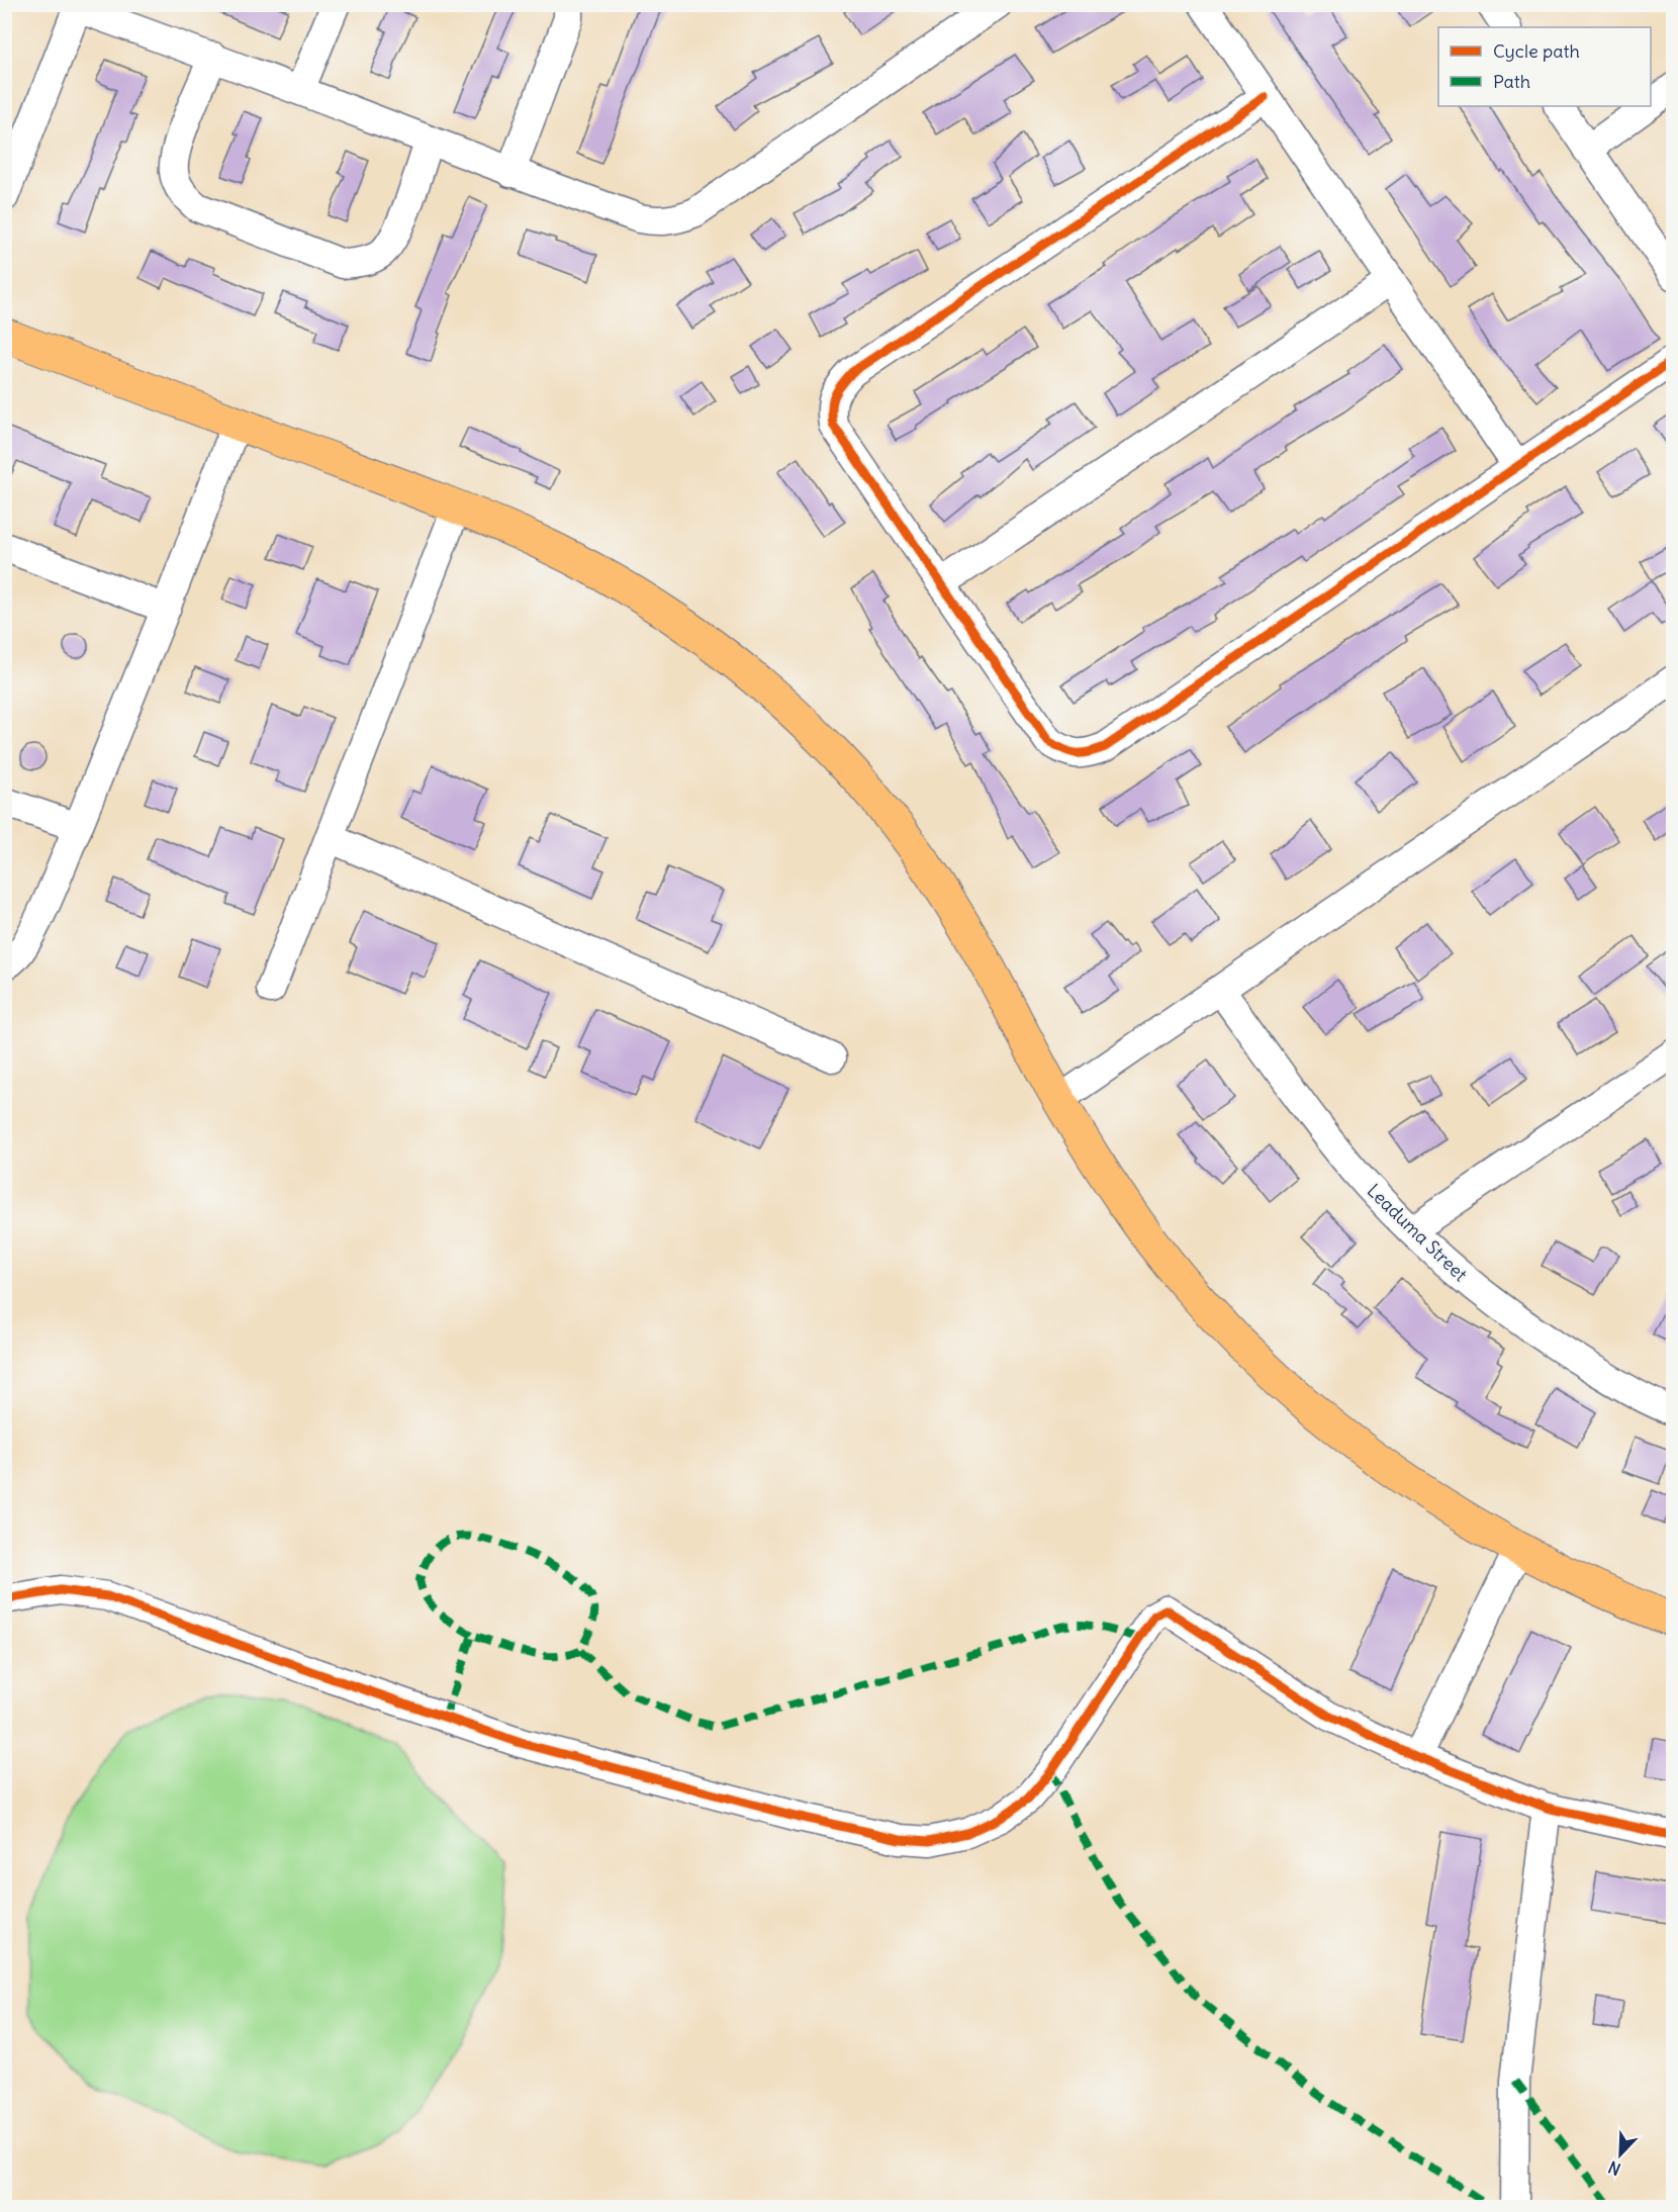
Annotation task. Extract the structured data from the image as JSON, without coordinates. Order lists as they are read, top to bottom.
{
  "streets": {
    "street": ["Leaduma Street"]
  },
  "legend": ["Cycle path", "Path"],
  "north": "bottom left"
}
